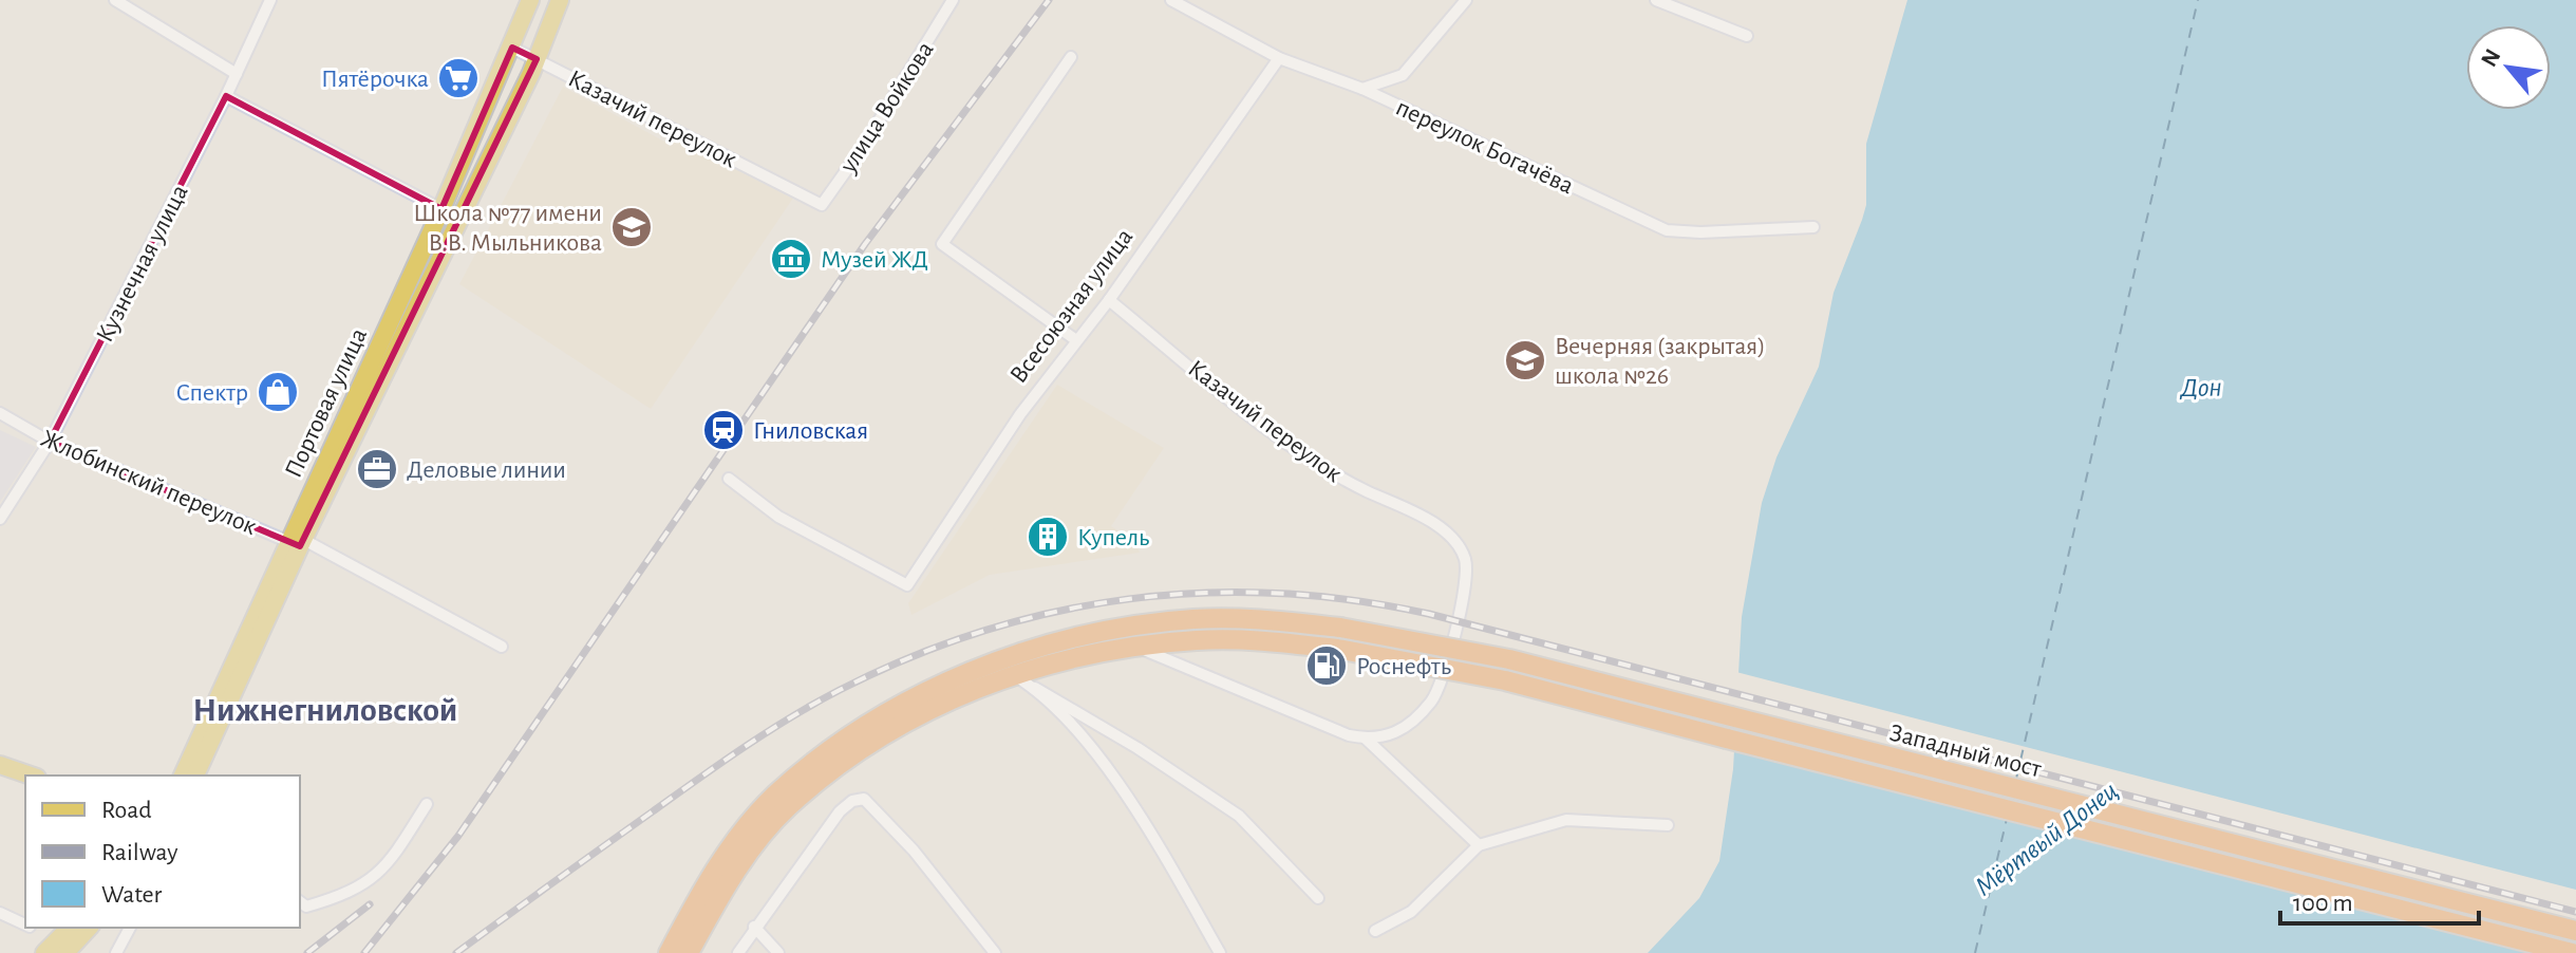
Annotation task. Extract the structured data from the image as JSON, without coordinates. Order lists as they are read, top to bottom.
{
  "streets": {
    "highway": ["Западный мост"],
    "main road": ["Портовая улица"],
    "street": [
      "улица Войкова",
      "Казачий переулок",
      "переулок Богачёва",
      "Кузнечная улица",
      "Всесоюзная улица",
      "Жлобинский переулок"
    ]
  },
  "crossings": [
    ["улица Войкова", "Казачий переулок"],
    ["Казачий переулок", "Всесоюзная улица"],
    ["Казачий переулок", "Портовая улица"],
    ["переулок Богачёва", "Всесоюзная улица"],
    ["Кузнечная улица", "Жлобинский переулок"],
    ["Портовая улица", "Жлобинский переулок"]
  ],
  "districts": ["Нижнегниловской"],
  "water": ["Дон", "Мёртвый Донец"],
  "places": {
    "supermarket": ["Пятёрочка"],
    "school or university": ["Школа №77 имени В.В. Мыльникова", "Вечерняя (закрытая) школа №26"],
    "museum": ["Музей ЖД"],
    "shop": ["Спектр"],
    "station": ["Гниловская"],
    "office": ["Деловые линии"],
    "building": ["Купель"],
    "fuel station": ["Роснефть"]
  },
  "legend": ["Road", "Railway", "Water"],
  "scale_bar": "100 m",
  "north": "top left"
}
